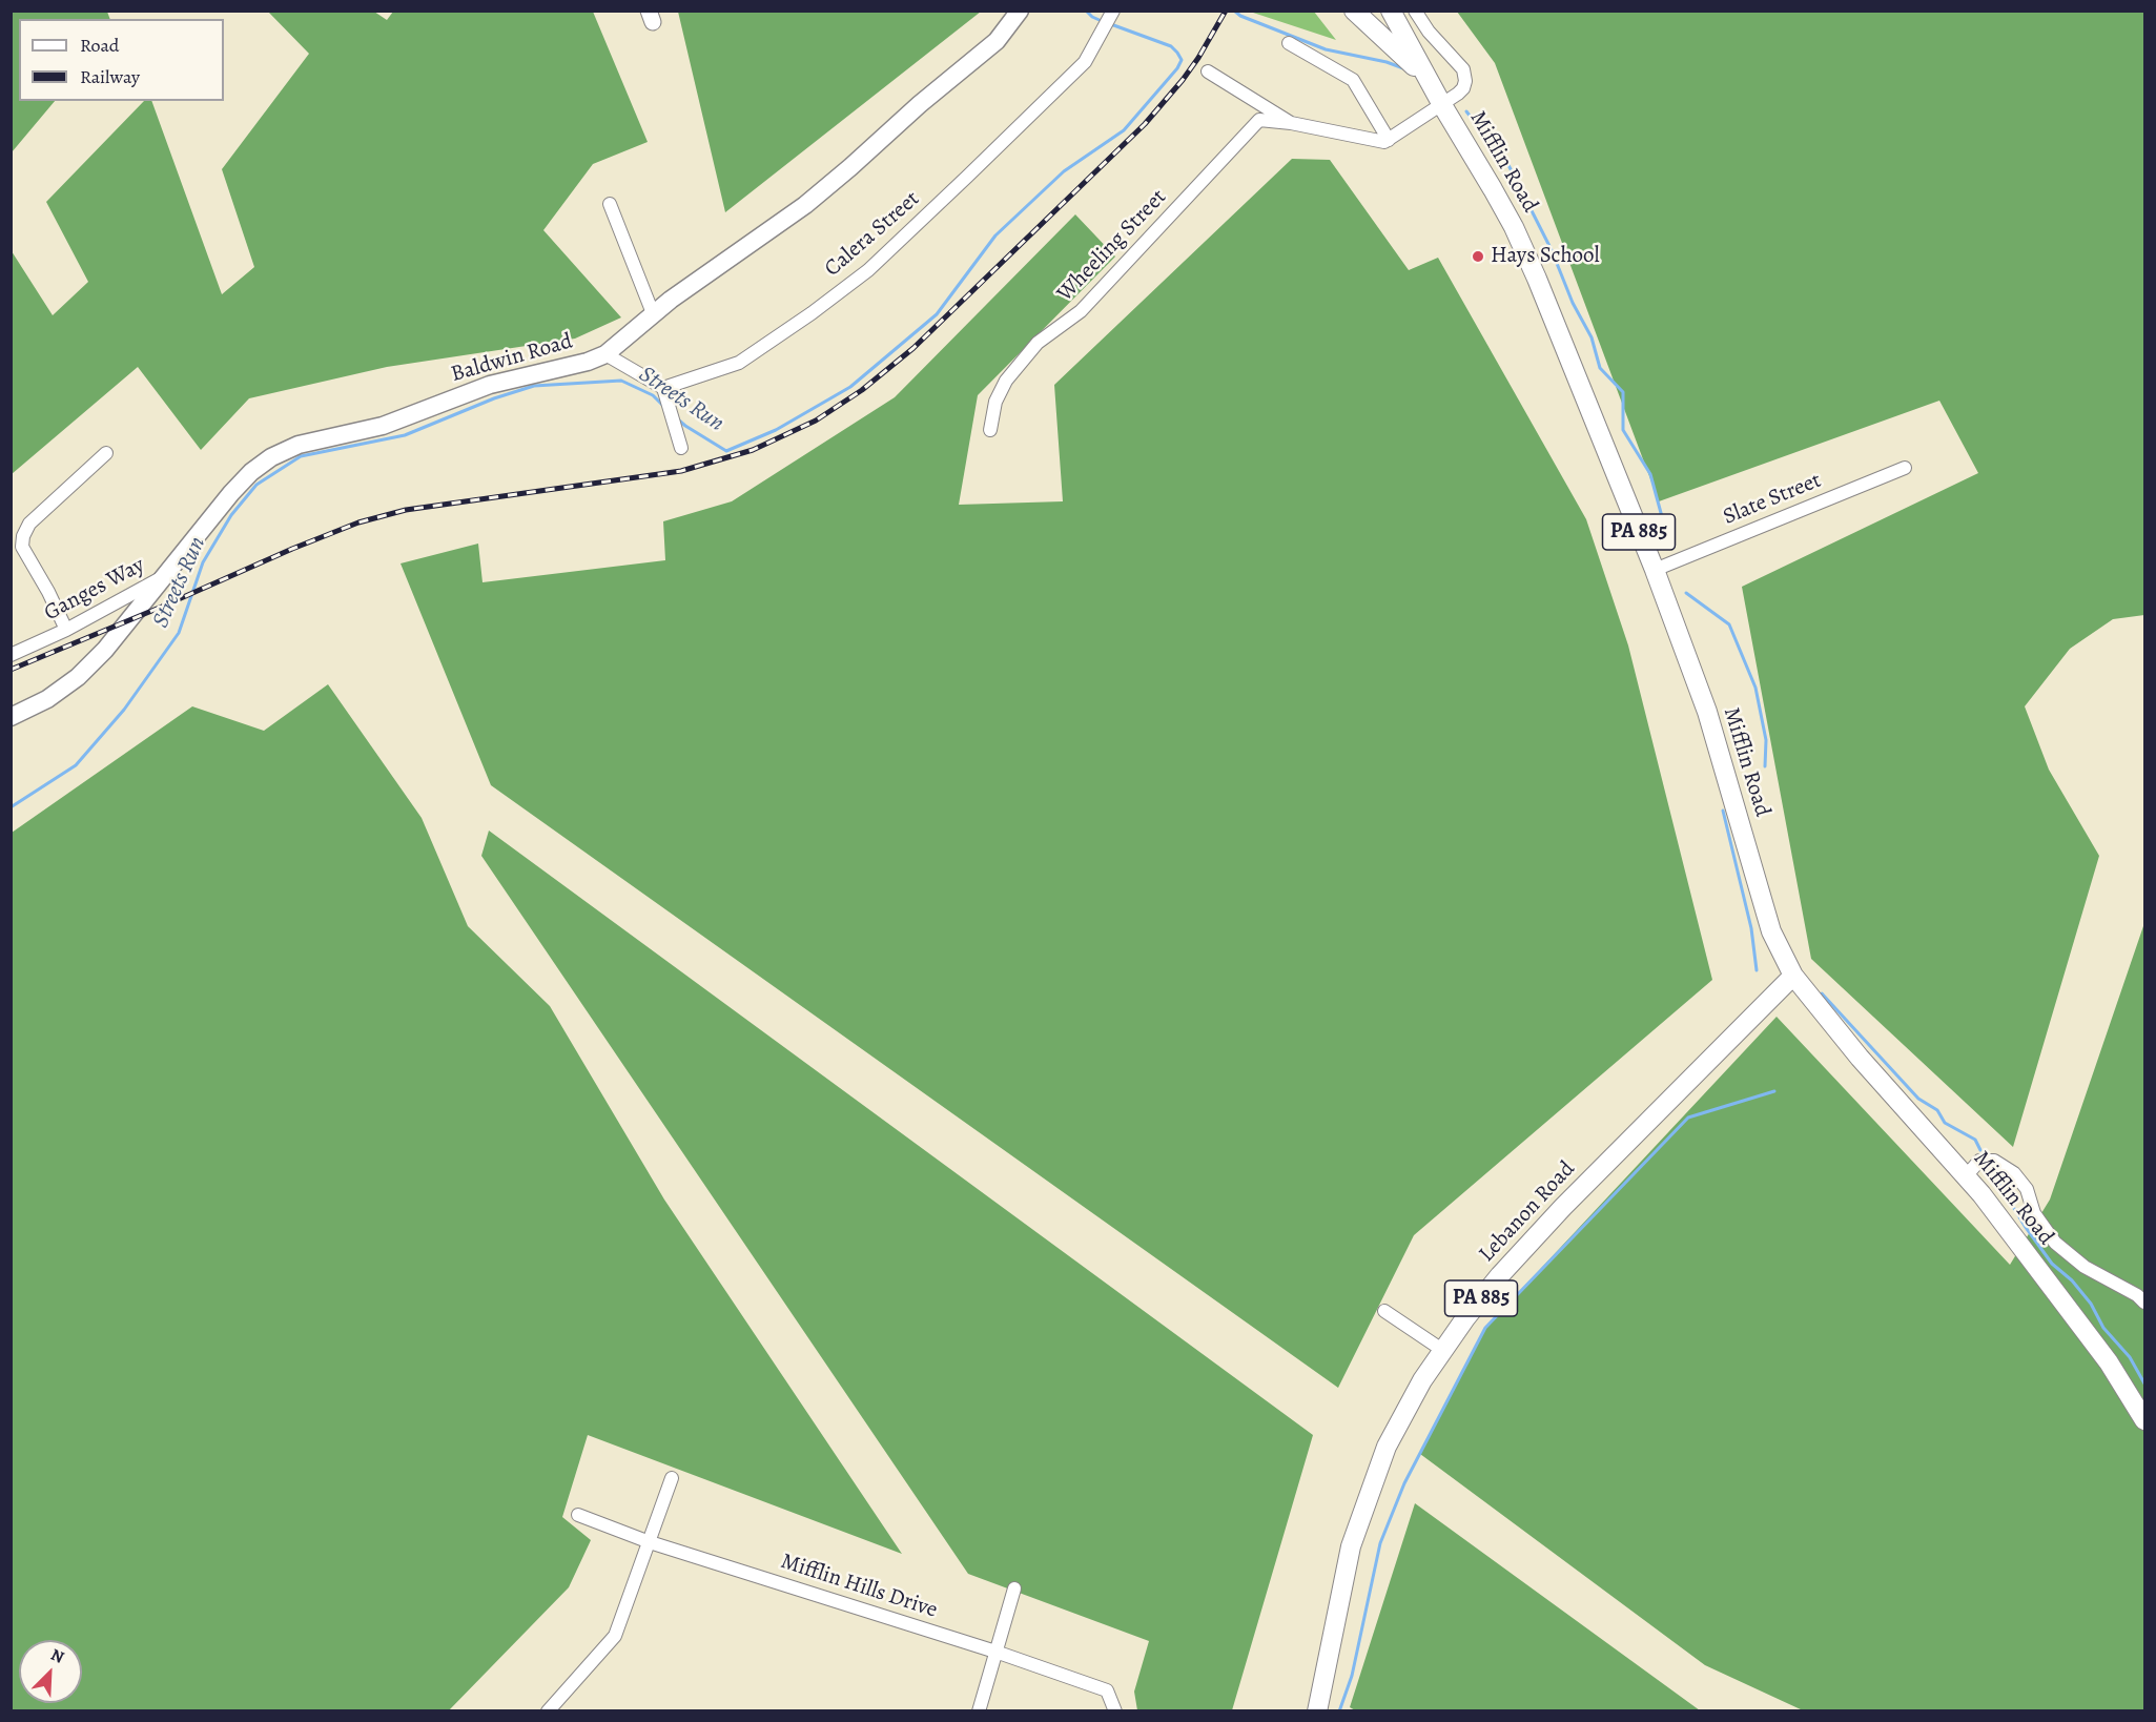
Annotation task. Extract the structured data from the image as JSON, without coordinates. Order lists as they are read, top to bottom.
{
  "streets": {
    "main road": [
      "Mifflin Road",
      "Baldwin Road",
      "PA 885",
      "Lebanon Road"
    ],
    "street": [
      "Calera Street",
      "Wheeling Street",
      "Slate Street",
      "Ganges Way",
      "Mifflin Hills Drive"
    ]
  },
  "crossings": [
    ["Mifflin Road", "Slate Street"],
    ["Mifflin Road", "Lebanon Road"],
    ["Baldwin Road", "Ganges Way"]
  ],
  "water": ["Streets Run"],
  "places": ["Hays School"],
  "legend": ["Road", "Railway"],
  "north": "top right"
}
